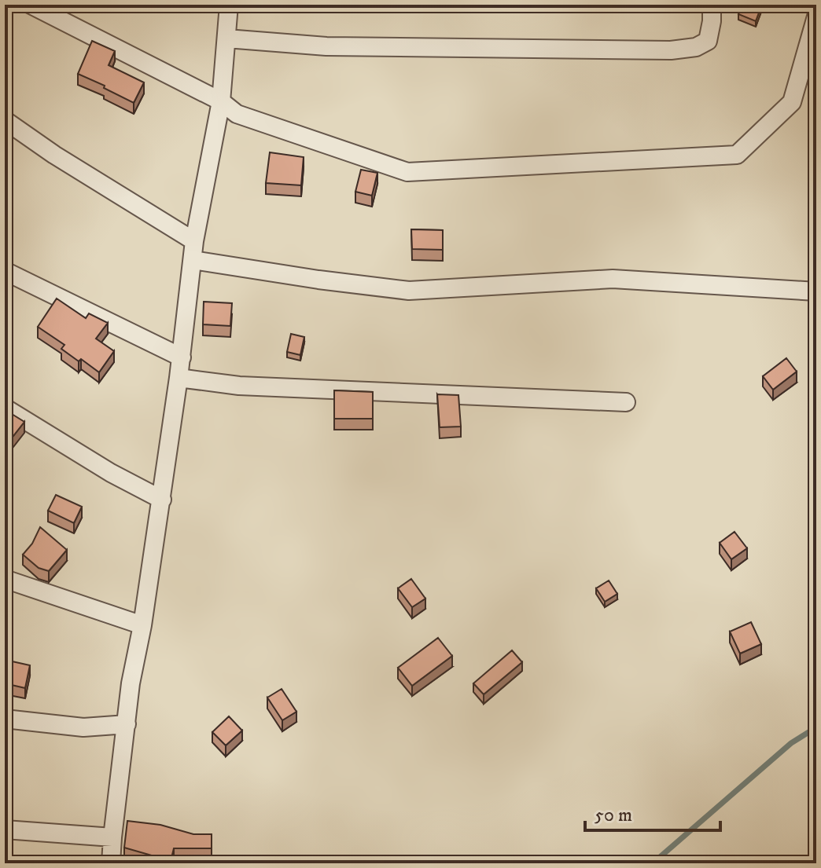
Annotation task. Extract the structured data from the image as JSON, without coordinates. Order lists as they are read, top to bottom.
{
  "scale_bar": "50 m"
}
